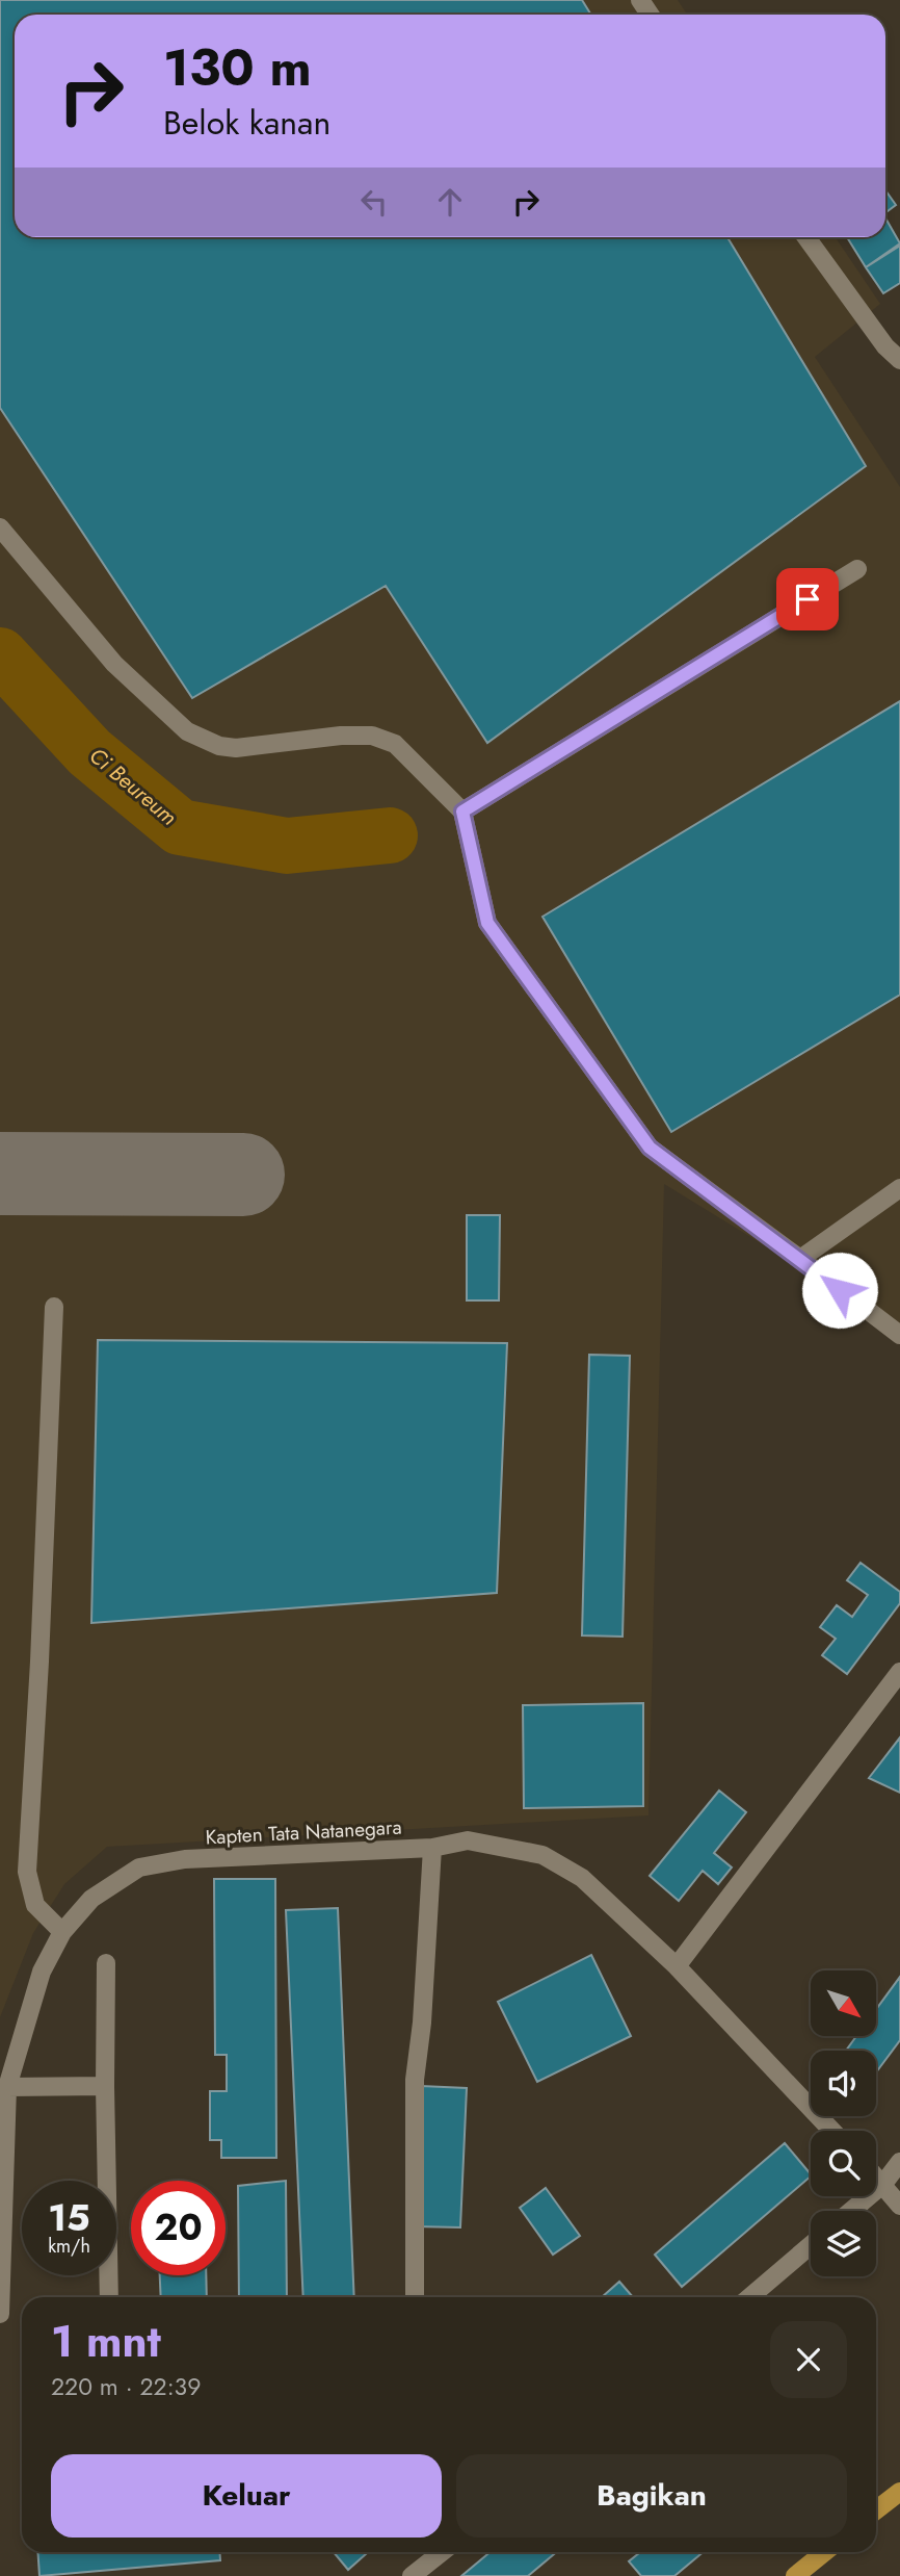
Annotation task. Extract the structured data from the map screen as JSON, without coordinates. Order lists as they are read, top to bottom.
{
  "streets": {
    "street": ["Kapten Tata Natanegara"]
  },
  "water": ["Ci Beureum"],
  "north": "bottom right",
  "page": {
    "turn": ["130 m", "Belok kanan"],
    "speed": "15 km/h",
    "limit": "20",
    "heading": ["1 mnt", "220 m · 22:39"],
    "buttons": ["Keluar", "Bagikan"]
  }
}
